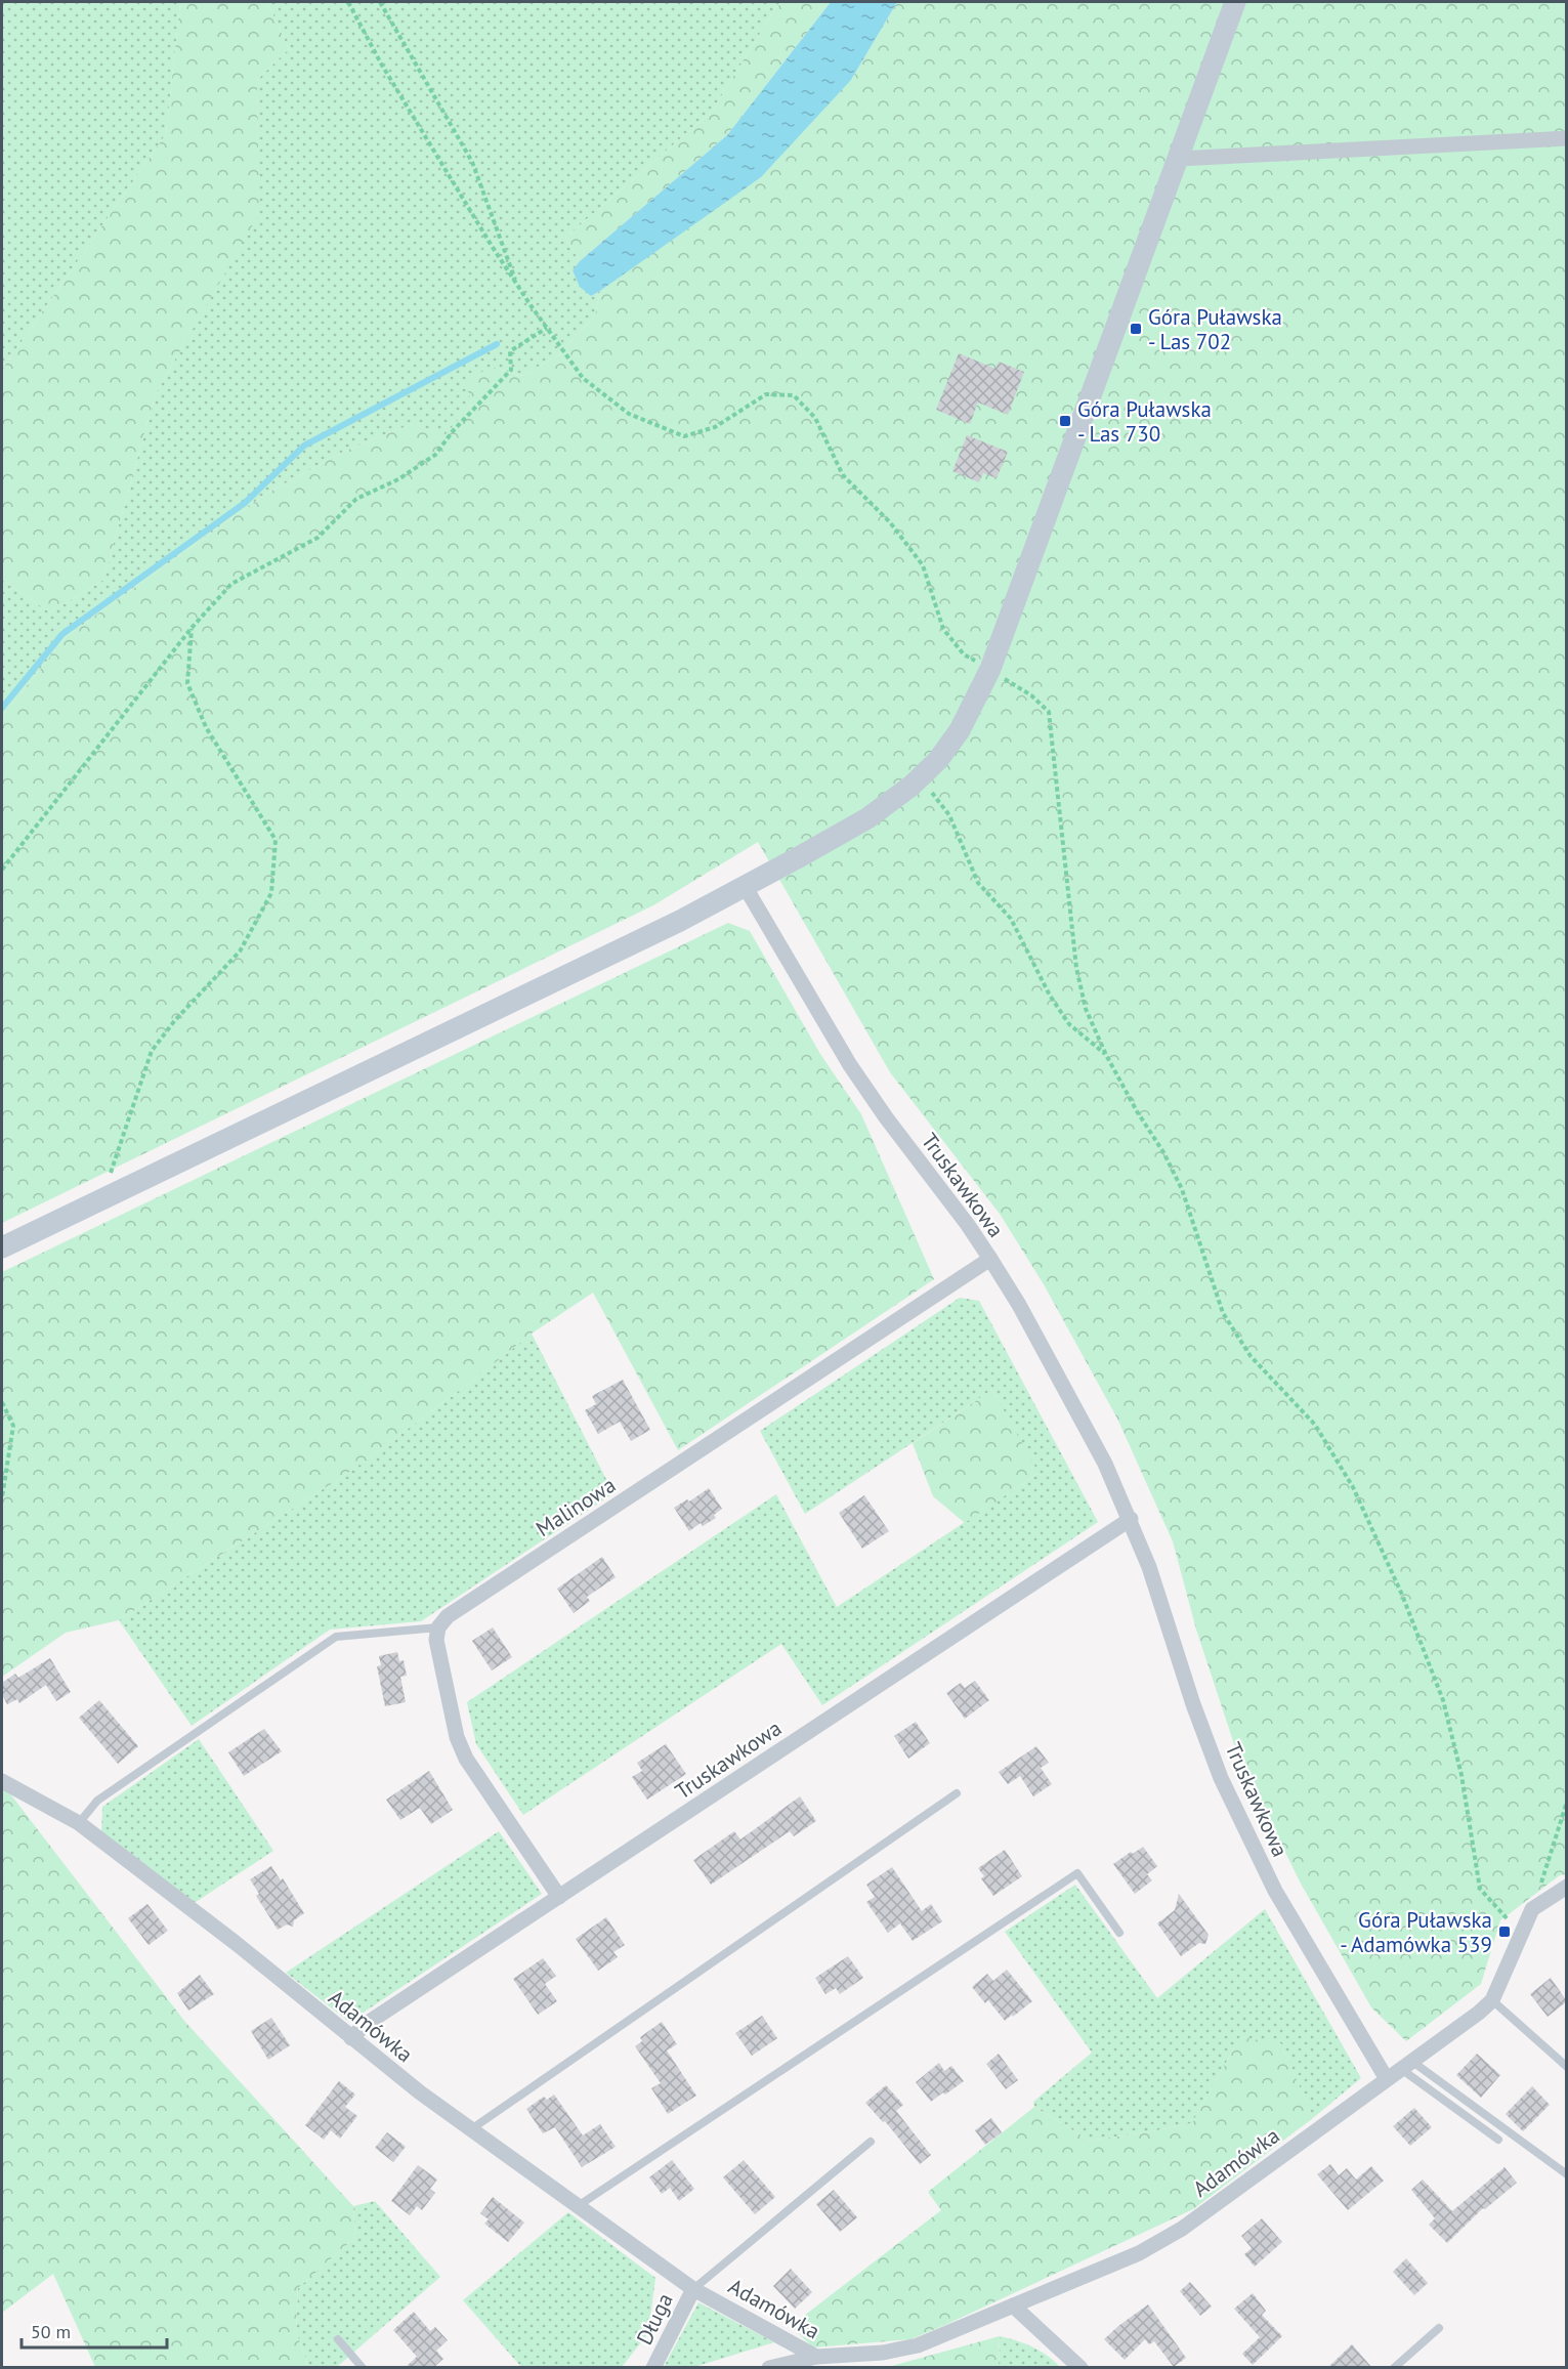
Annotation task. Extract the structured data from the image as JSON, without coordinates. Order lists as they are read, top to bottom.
{
  "streets": {
    "street": [
      "Truskawkowa",
      "Malinowa",
      "Adamówka",
      "Długa"
    ]
  },
  "crossings": [
    ["Truskawkowa", "Malinowa"],
    ["Truskawkowa", "Adamówka"],
    ["Adamówka", "Długa"]
  ],
  "places": {
    "transit": ["Góra Puławska - Las 702", "Góra Puławska - Las 730", "Góra Puławska - Adamówka 539"]
  },
  "scale_bar": "50 m"
}
